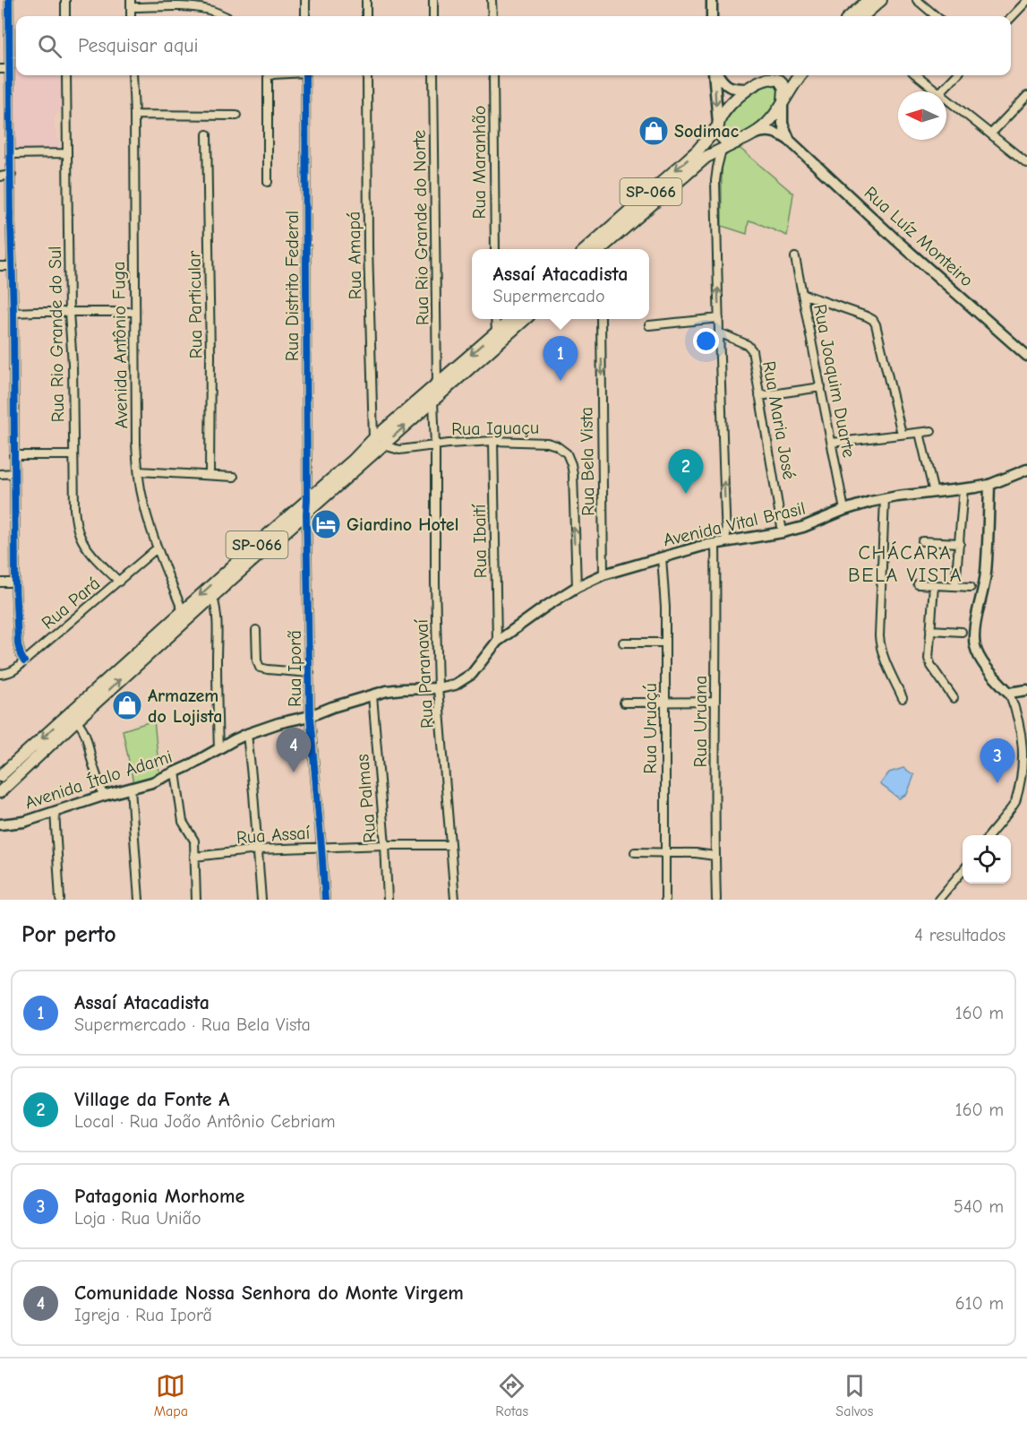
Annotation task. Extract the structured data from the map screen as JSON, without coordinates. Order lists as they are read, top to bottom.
{
  "streets": {
    "main road": [
      "SP-066",
      "Rua Luíz Monteiro",
      "Avenida Vital Brasil",
      "Avenida Ítalo Adami"
    ],
    "street": [
      "Rua Maranhão",
      "Rua Rio Grande do Norte",
      "Rua Amapá",
      "Rua Distrito Federal",
      "Rua Particular",
      "Rua Rio Grande do Sul",
      "Avenida Antônio Fuga",
      "Rua Joaquim Duarte",
      "Rua Maria José",
      "Rua Iguaçu",
      "Rua Bela Vista",
      "Rua Ibaití",
      "Rua Pará",
      "Rua Iporã",
      "Rua Paranavaí",
      "Rua Uruana",
      "Rua Uruaçú",
      "Rua Palmas",
      "Rua Assaí"
    ]
  },
  "crossings": [
    ["SP-066", "Rua Rio Grande do Norte"],
    ["SP-066", "Rua Luíz Monteiro"],
    ["SP-066", "Rua Amapá"],
    ["SP-066", "Rua Distrito Federal"],
    ["SP-066", "Avenida Antônio Fuga"],
    ["SP-066", "Rua Iguaçu"],
    ["SP-066", "Rua Iporã"],
    ["SP-066", "Rua Paranavaí"],
    ["Rua Amapá", "Rua Iguaçu"],
    ["Rua Distrito Federal", "Rua Iporã"],
    ["Rua Rio Grande do Sul", "Rua Pará"],
    ["Avenida Antônio Fuga", "Rua Pará"],
    ["Rua Joaquim Duarte", "Avenida Vital Brasil"],
    ["Rua Maria José", "Avenida Vital Brasil"],
    ["Rua Iguaçu", "Rua Ibaití"],
    ["Rua Iguaçu", "Rua Paranavaí"],
    ["Rua Iguaçu", "Avenida Ítalo Adami"],
    ["Rua Bela Vista", "Avenida Vital Brasil"],
    ["Rua Bela Vista", "Avenida Ítalo Adami"],
    ["Avenida Vital Brasil", "Rua Uruana"],
    ["Avenida Vital Brasil", "Rua Uruaçú"],
    ["Avenida Vital Brasil", "Avenida Ítalo Adami"],
    ["Rua Ibaití", "Avenida Ítalo Adami"],
    ["Rua Iporã", "Avenida Ítalo Adami"],
    ["Rua Iporã", "Rua Assaí"],
    ["Rua Paranavaí", "Avenida Ítalo Adami"],
    ["Rua Paranavaí", "Rua Assaí"],
    ["Avenida Ítalo Adami", "Rua Palmas"],
    ["Rua Palmas", "Rua Assaí"]
  ],
  "one_way": ["Rua Bela Vista"],
  "districts": ["CHÁCARA BELA VISTA"],
  "places": {
    "shop": ["Sodimac", "Armazem do Lojista"],
    "hotel": ["Giardino Hotel"]
  },
  "north": "left",
  "page": {
    "search": "Pesquisar aqui",
    "popup": ["Assaí Atacadista", "Supermercado"],
    "pins": [
      "1",
      "2",
      "4",
      "3"
    ],
    "heading": ["Por perto", "4 resultados"],
    "list": [
      {
        "mark": "1",
        "name": "Assaí Atacadista",
        "note": "Supermercado · Rua Bela Vista",
        "value": "160 m"
      },
      {
        "mark": "2",
        "name": "Village da Fonte A",
        "note": "Local · Rua João Antônio Cebriam",
        "value": "160 m"
      },
      {
        "mark": "3",
        "name": "Patagonia Morhome",
        "note": "Loja · Rua União",
        "value": "540 m"
      },
      {
        "mark": "4",
        "name": "Comunidade Nossa Senhora do Monte Virgem",
        "note": "Igreja · Rua Iporã",
        "value": "610 m"
      }
    ],
    "nav": ["Mapa", "Rotas", "Salvos"]
  }
}
